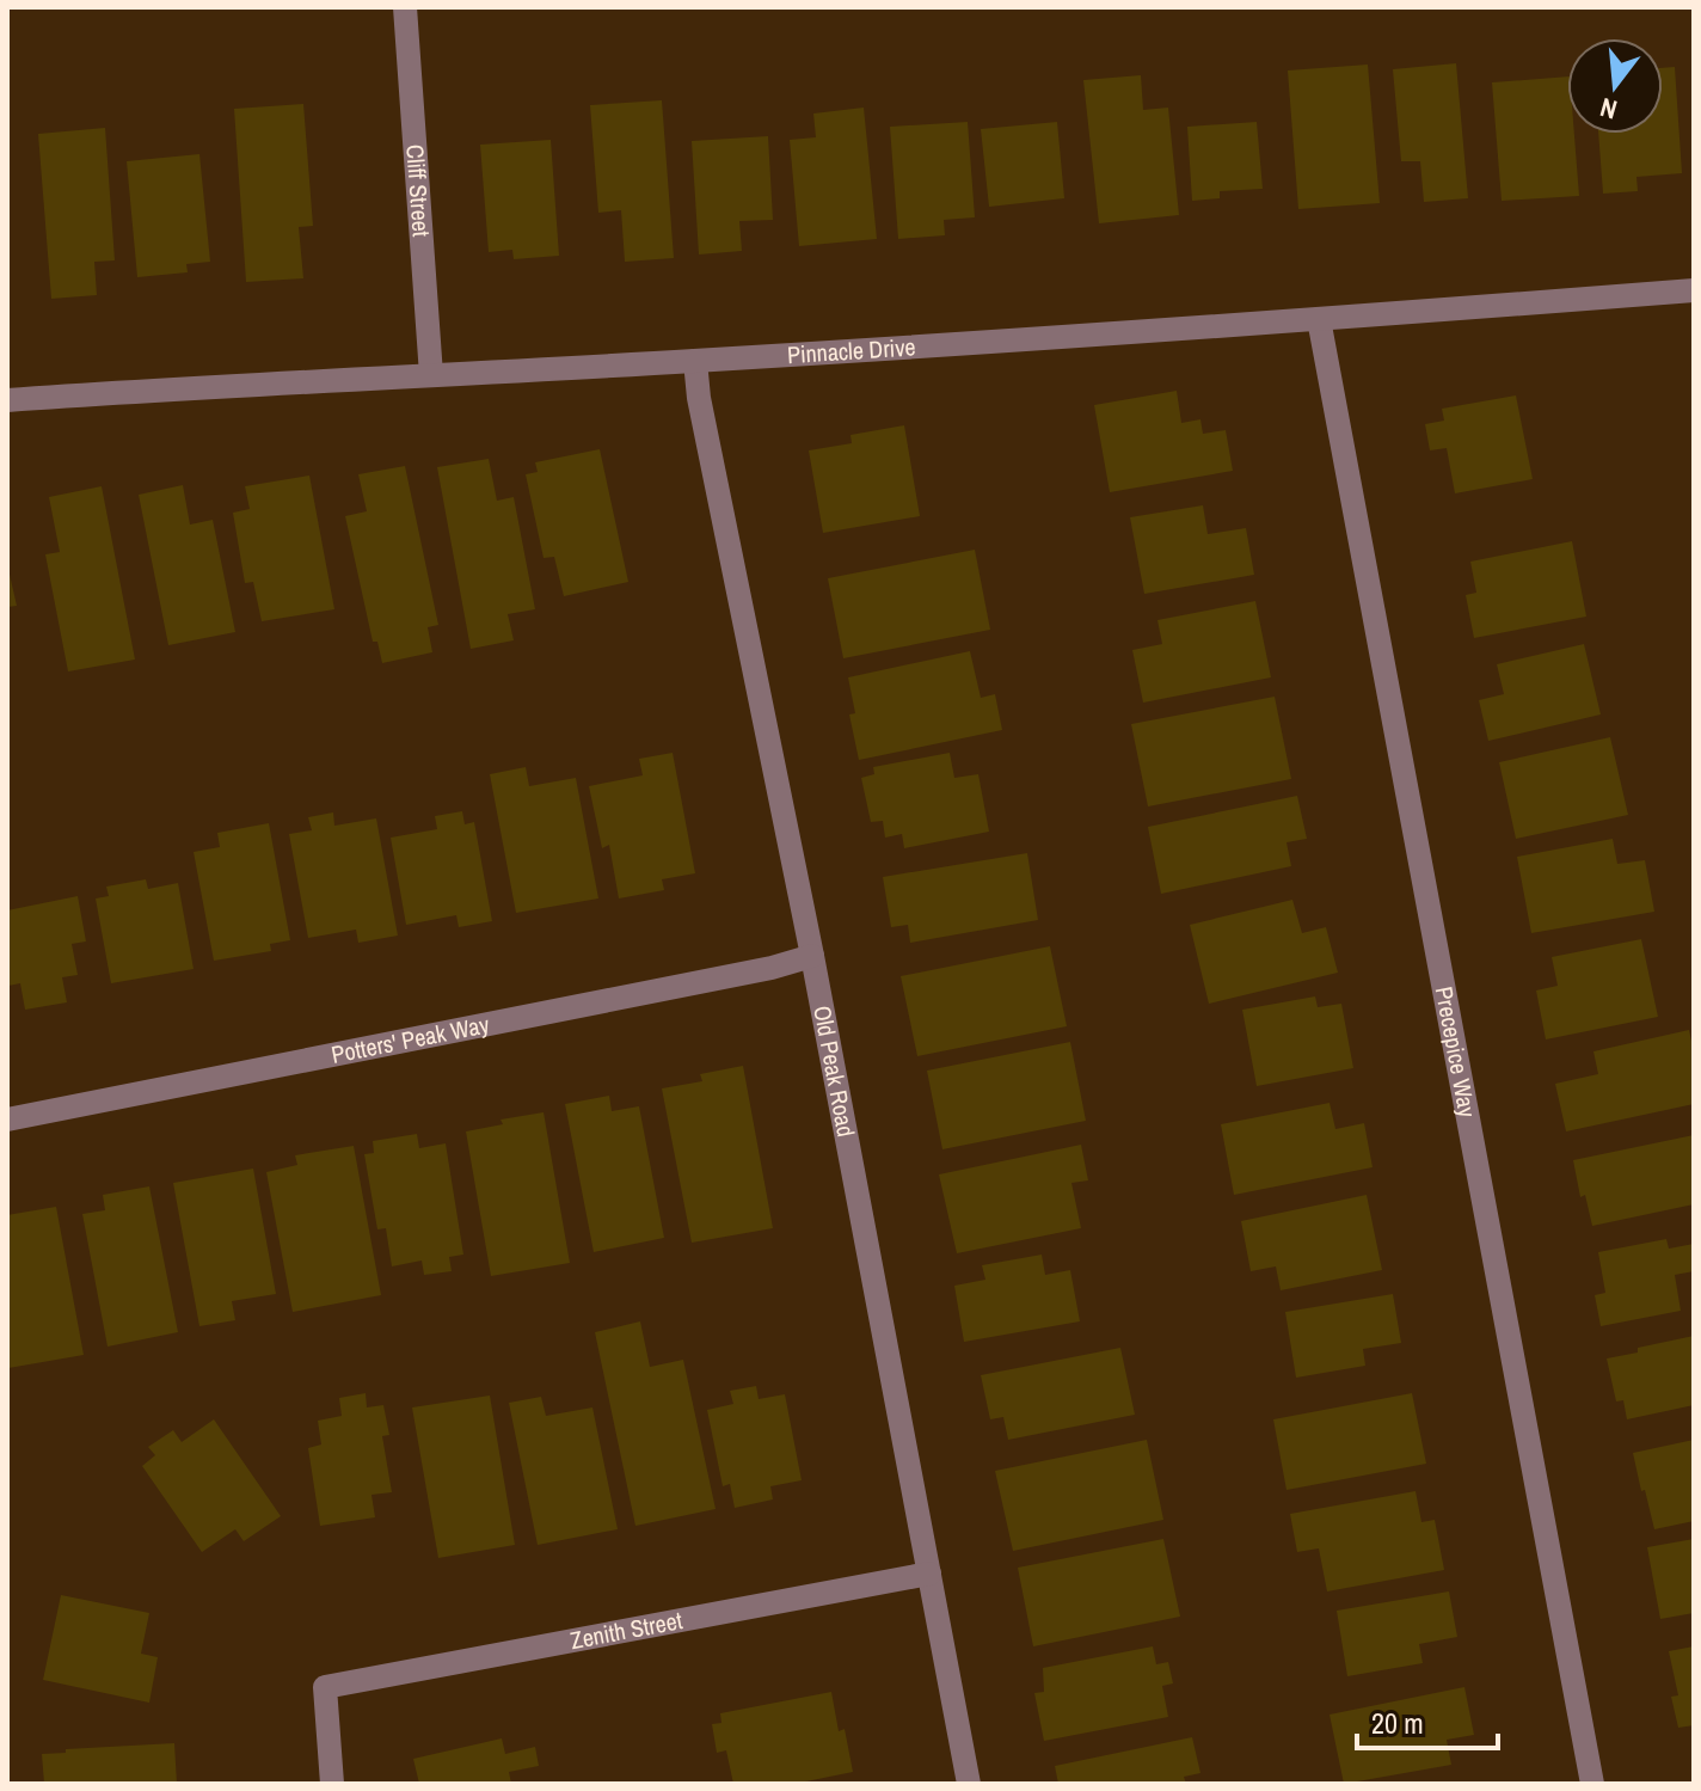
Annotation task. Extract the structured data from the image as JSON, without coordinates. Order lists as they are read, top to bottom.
{
  "streets": {
    "street": [
      "Cliff Street",
      "Pinnacle Drive",
      "Potters' Peak Way",
      "Precepice Way",
      "Old Peak Road",
      "Zenith Street"
    ]
  },
  "crossings": [
    ["Cliff Street", "Pinnacle Drive"],
    ["Pinnacle Drive", "Precepice Way"],
    ["Pinnacle Drive", "Old Peak Road"],
    ["Potters' Peak Way", "Old Peak Road"],
    ["Old Peak Road", "Zenith Street"]
  ],
  "scale_bar": "20 m",
  "north": "bottom"
}
